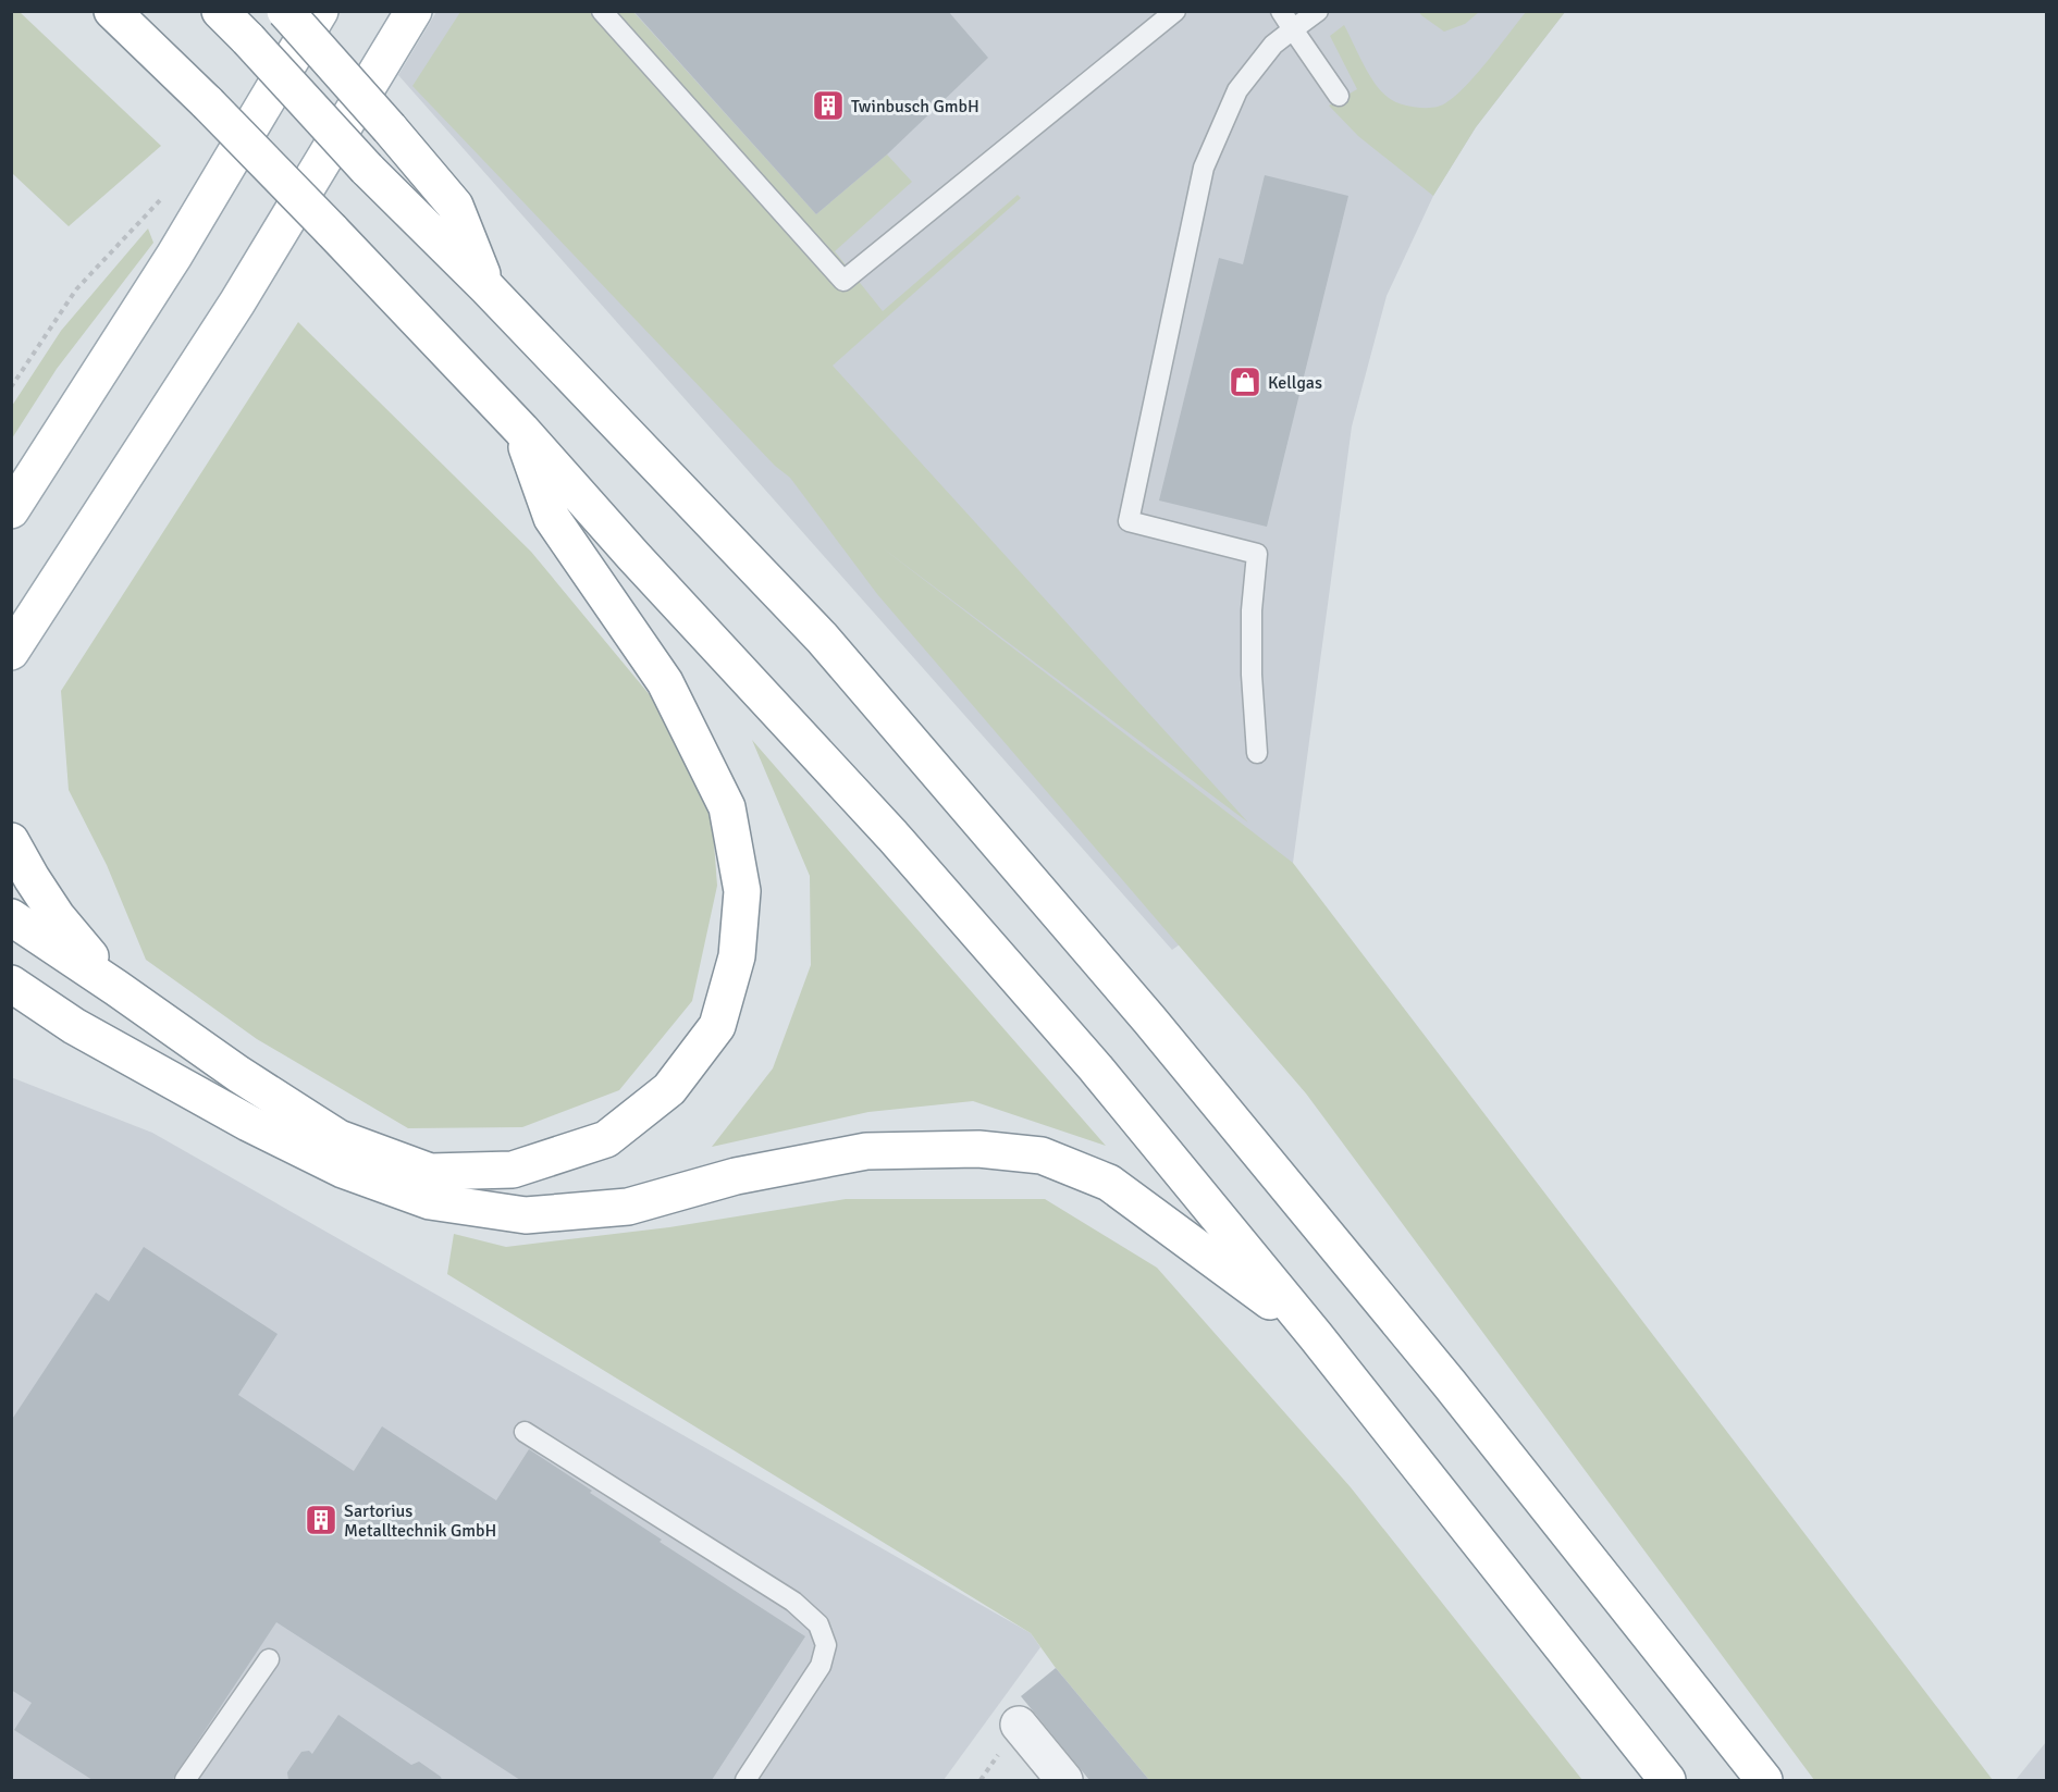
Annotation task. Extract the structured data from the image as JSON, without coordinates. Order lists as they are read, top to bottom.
{
  "places": {
    "building": ["Twinbusch GmbH", "Sartorius Metalltechnik GmbH"],
    "shop": ["Kellgas"]
  }
}
